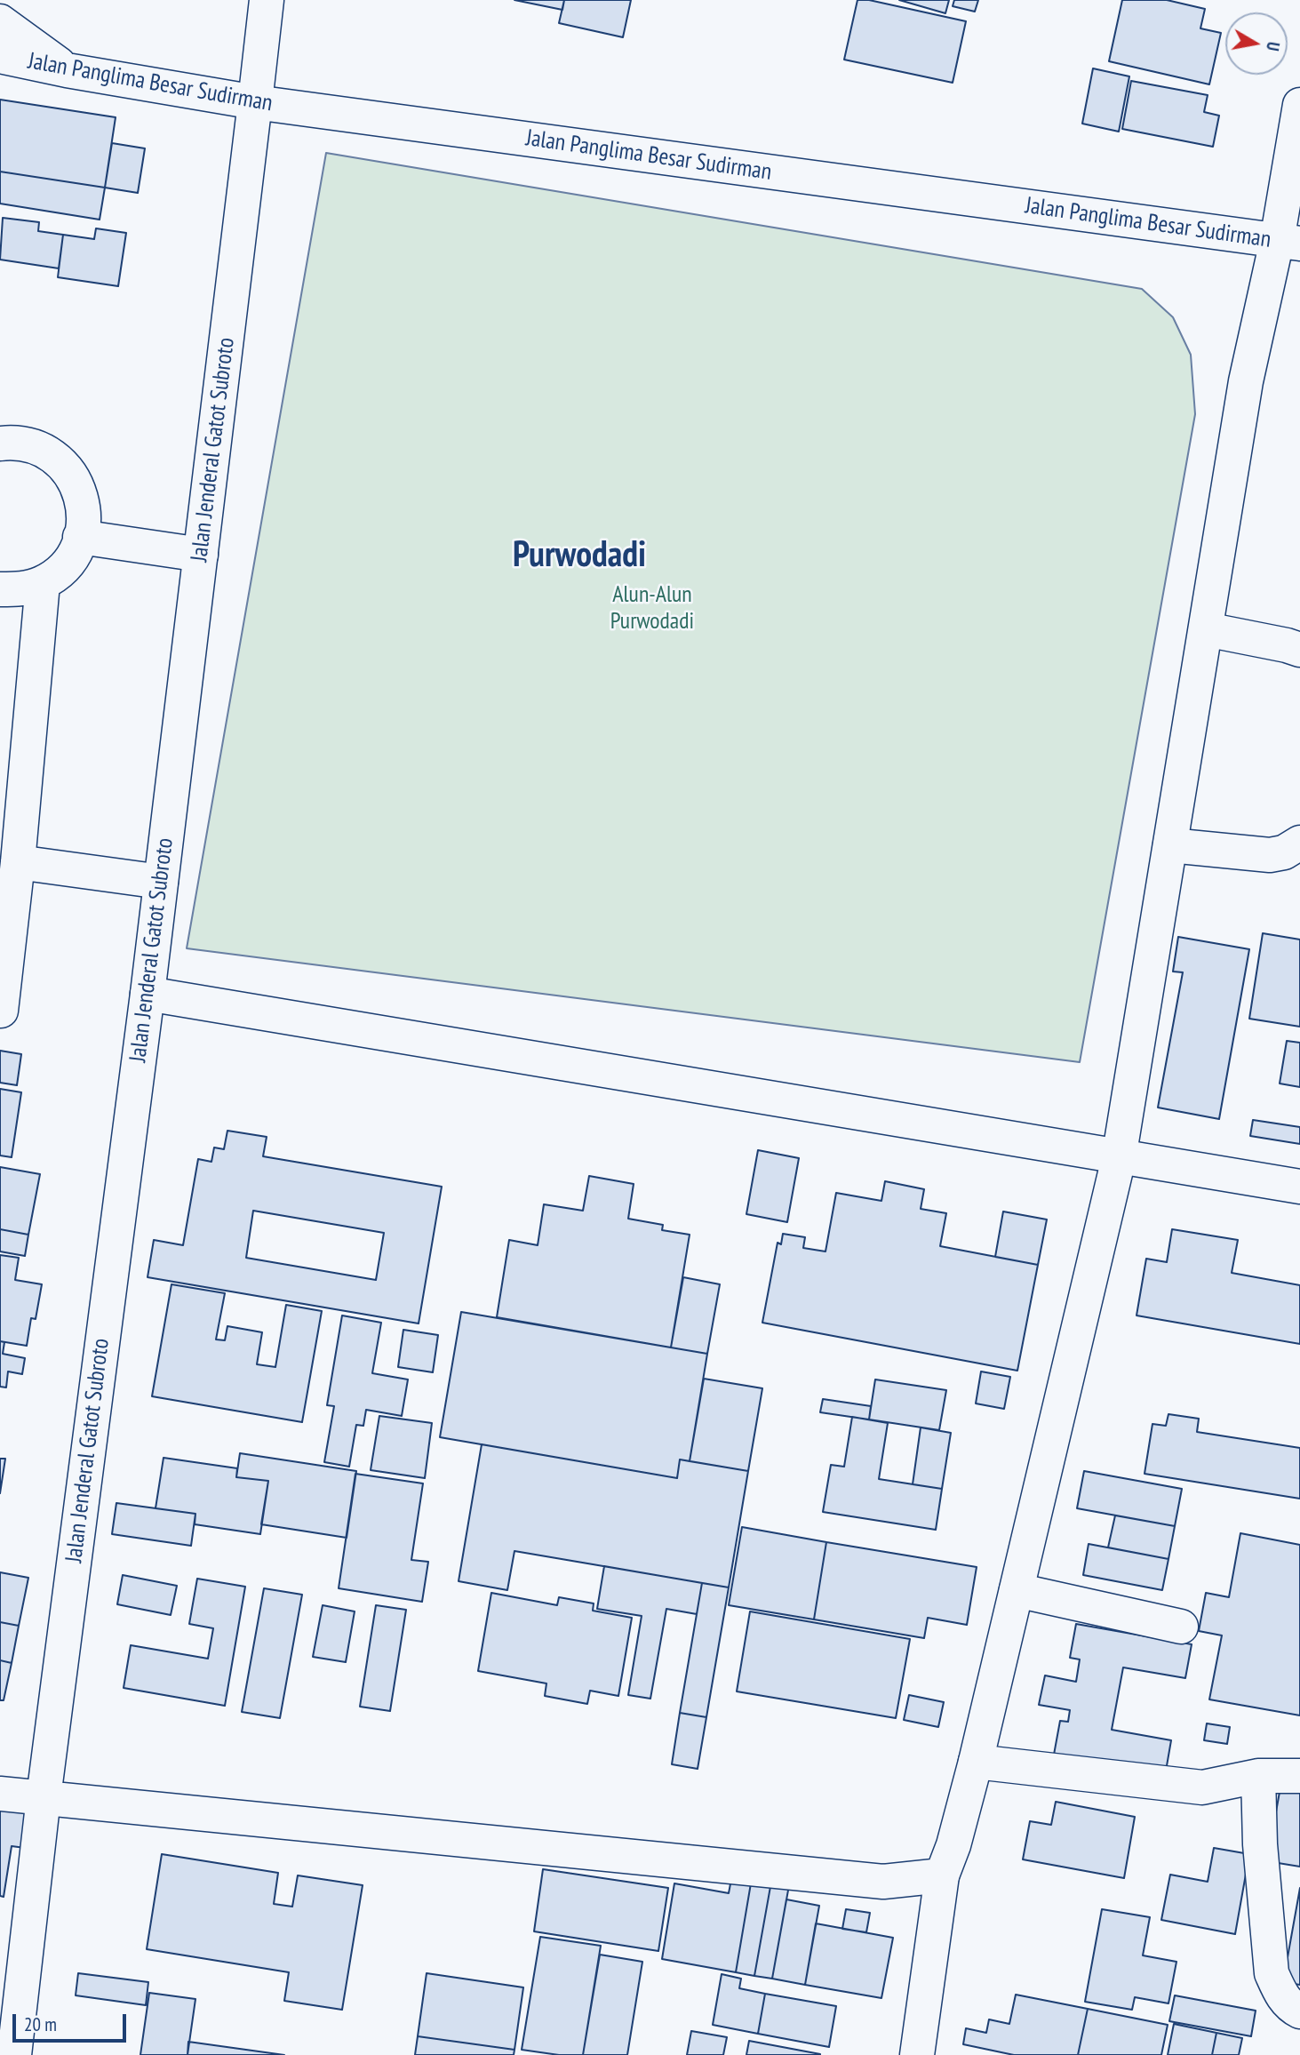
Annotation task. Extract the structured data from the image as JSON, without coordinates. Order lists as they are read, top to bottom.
{
  "streets": {
    "main road": ["Jalan Panglima Besar Sudirman", "Jalan Jenderal Gatot Subroto"]
  },
  "crossings": [
    ["Jalan Panglima Besar Sudirman", "Jalan Jenderal Gatot Subroto"]
  ],
  "districts": ["Purwodadi"],
  "parks": ["Alun-Alun Purwodadi"],
  "scale_bar": "20 m",
  "north": "right"
}
